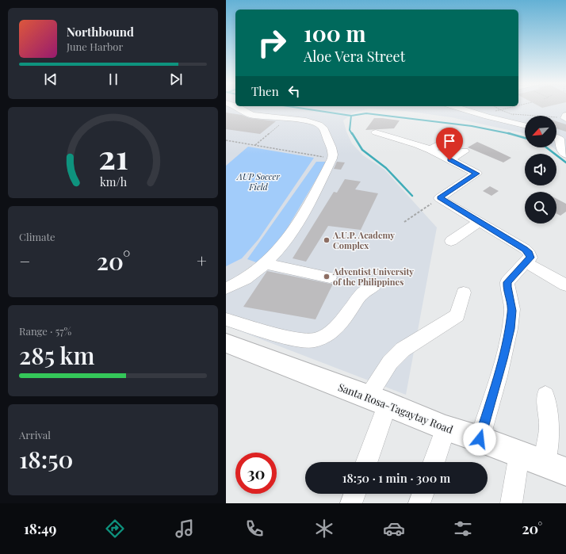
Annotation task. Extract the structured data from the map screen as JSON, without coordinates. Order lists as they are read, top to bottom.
{
  "streets": {
    "main road": ["Santa Rosa-Tagaytay Road"]
  },
  "parks": ["AUP Soccer Field"],
  "places": ["A.U.P. Academy Complex", "Adventist University of the Philippines"],
  "north": "bottom left",
  "page": {
    "turn": ["100 m", "Aloe Vera Street"],
    "song": ["Northbound", "June Harbor"],
    "then": "Then",
    "tile": [
      "Climate",
      ["Range · 57%", "285 km"],
      ["Arrival", "18:50"]
    ],
    "heat": ["−", "20°", "+"],
    "limit": "30",
    "trip": "18:50 · 1 min · 300 m",
    "tabs": ["18:49", "20°"],
    "gauge": ["21", "km/h"]
  }
}
